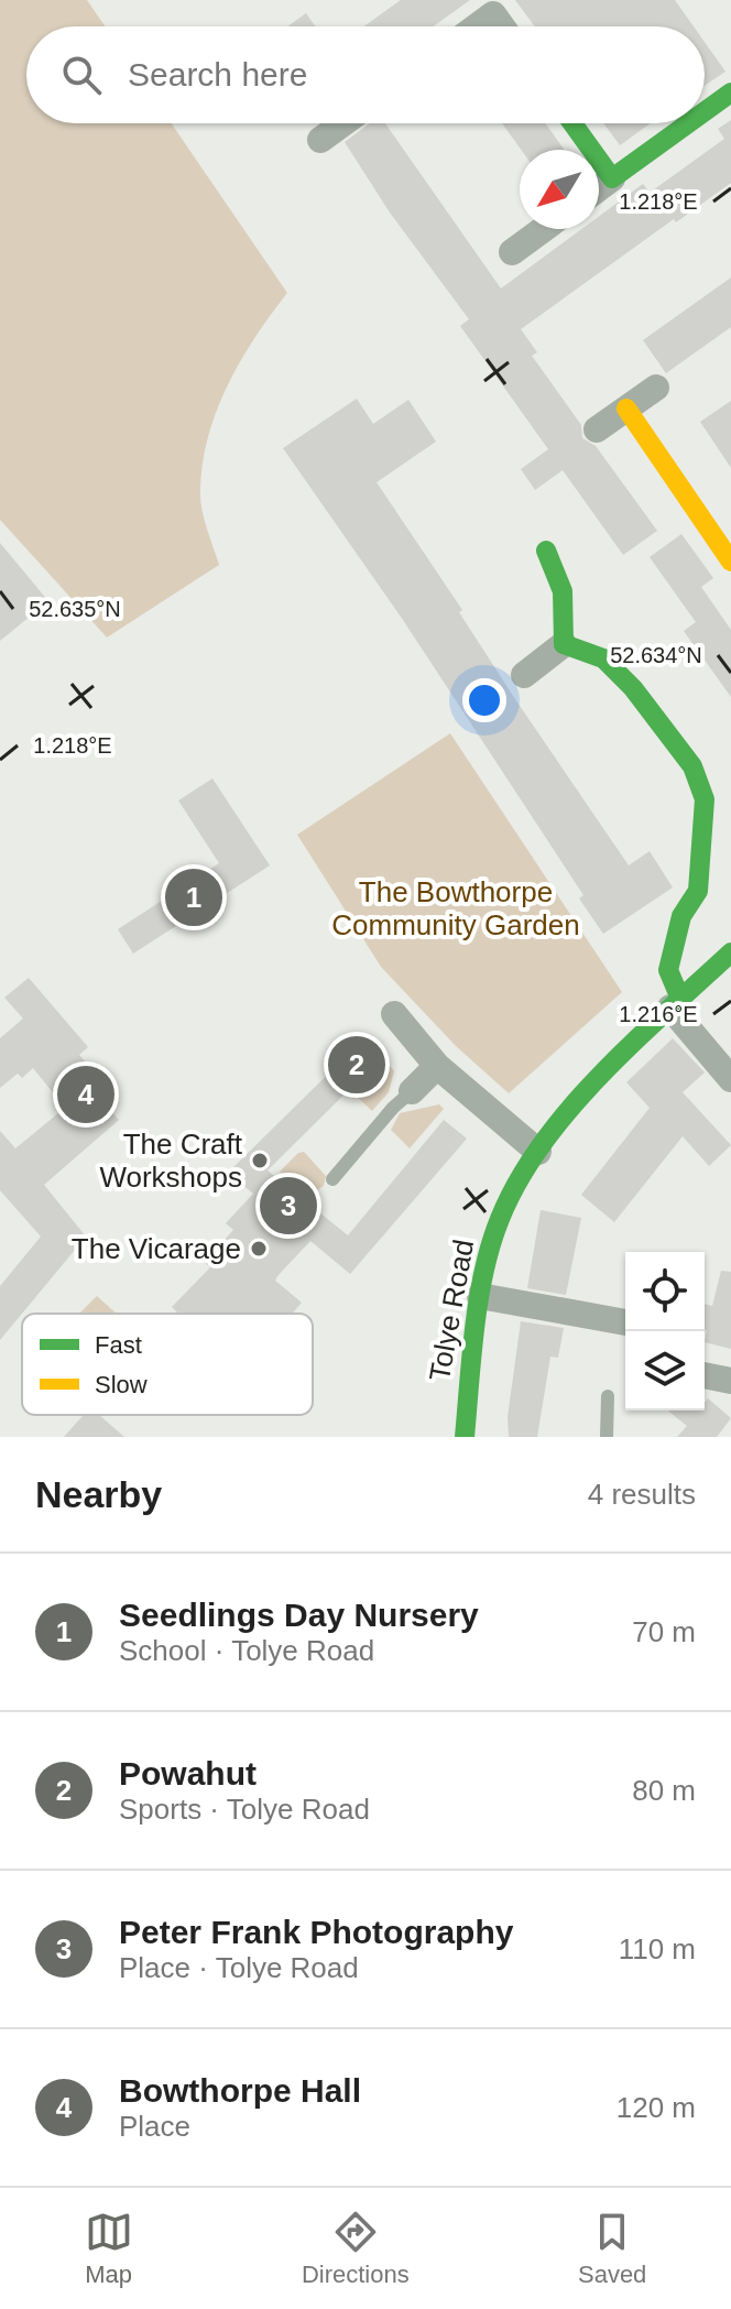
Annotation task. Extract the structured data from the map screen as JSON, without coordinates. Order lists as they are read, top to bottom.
{
  "streets": {
    "street": ["Tolye Road"]
  },
  "parks": ["The Bowthorpe Community Garden"],
  "places": ["The Craft Workshops", "The Vicarage"],
  "legend": ["Fast", "Slow"],
  "north": "bottom left",
  "page": {
    "search": "Search here",
    "pins": [
      "1",
      "2",
      "4",
      "3"
    ],
    "heading": ["Nearby", "4 results"],
    "list": [
      {
        "mark": "1",
        "name": "Seedlings Day Nursery",
        "note": "School · Tolye Road",
        "value": "70 m"
      },
      {
        "mark": "2",
        "name": "Powahut",
        "note": "Sports · Tolye Road",
        "value": "80 m"
      },
      {
        "mark": "3",
        "name": "Peter Frank Photography",
        "note": "Place · Tolye Road",
        "value": "110 m"
      },
      {
        "mark": "4",
        "name": "Bowthorpe Hall",
        "note": "Place",
        "value": "120 m"
      }
    ],
    "nav": ["Map", "Directions", "Saved"]
  },
  "coordinates": [
    "1.218°E",
    "52.635°N",
    "52.634°N",
    "1.216°E"
  ]
}
